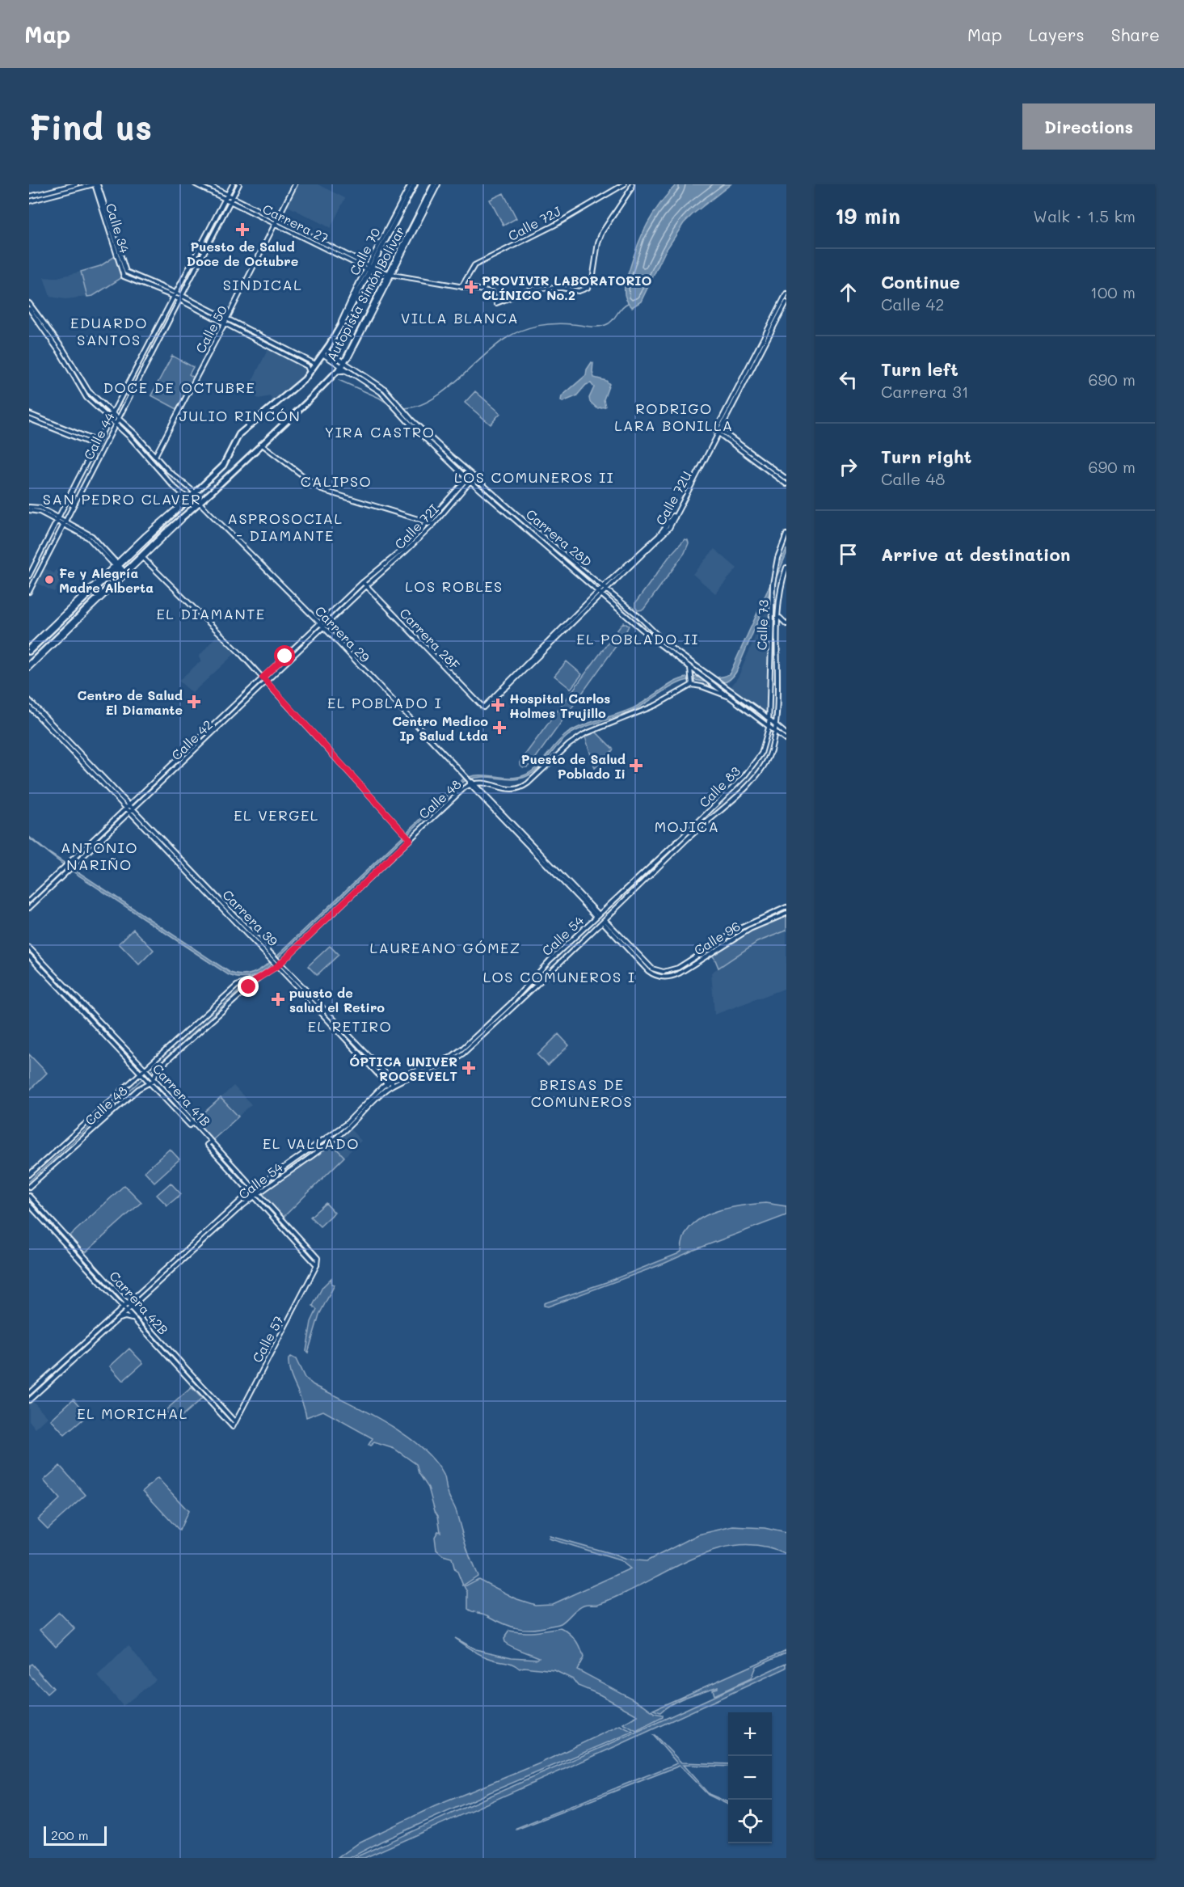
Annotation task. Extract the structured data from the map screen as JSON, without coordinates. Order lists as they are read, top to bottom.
{
  "streets": {
    "highway": ["Autopista Simón Bolívar"],
    "street": [
      "Carrera 27",
      "Calle 72J",
      "Calle 34",
      "Calle 70",
      "Calle 50",
      "Calle 44",
      "Calle 72U",
      "Calle 72I",
      "Carrera 28D",
      "Calle 73",
      "Carrera 29",
      "Carrera 28F",
      "Calle 42",
      "Calle 83",
      "Calle 48",
      "Carrera 39",
      "Calle 54",
      "Calle 96",
      "Carrera 41B",
      "Carrera 42B",
      "Calle 57"
    ]
  },
  "crossings": [
    ["Carrera 27", "Calle 72J"],
    ["Carrera 27", "Calle 70"],
    ["Carrera 27", "Autopista Simón Bolívar"],
    ["Carrera 27", "Calle 50"],
    ["Carrera 27", "Calle 44"],
    ["Calle 34", "Calle 44"],
    ["Calle 70", "Autopista Simón Bolívar"],
    ["Autopista Simón Bolívar", "Carrera 28D"],
    ["Autopista Simón Bolívar", "Carrera 29"],
    ["Calle 50", "Carrera 29"],
    ["Calle 44", "Carrera 29"],
    ["Calle 72U", "Carrera 28D"],
    ["Calle 72U", "Carrera 28F"],
    ["Calle 72I", "Carrera 28D"],
    ["Calle 72I", "Carrera 28F"],
    ["Calle 72I", "Calle 42"],
    ["Carrera 28D", "Calle 73"],
    ["Carrera 28D", "Calle 83"],
    ["Carrera 28D", "Calle 48"],
    ["Calle 73", "Calle 83"],
    ["Carrera 29", "Calle 42"],
    ["Carrera 29", "Calle 83"],
    ["Carrera 29", "Calle 48"],
    ["Carrera 29", "Calle 54"],
    ["Carrera 28F", "Calle 42"],
    ["Calle 42", "Carrera 39"],
    ["Calle 83", "Calle 54"],
    ["Calle 83", "Calle 96"],
    ["Calle 48", "Carrera 39"],
    ["Calle 48", "Carrera 41B"],
    ["Carrera 39", "Calle 54"],
    ["Calle 54", "Calle 96"],
    ["Calle 54", "Carrera 41B"],
    ["Calle 54", "Carrera 42B"],
    ["Carrera 41B", "Calle 57"],
    ["Carrera 42B", "Calle 57"]
  ],
  "districts": [
    "SINDICAL",
    "VILLA BLANCA",
    "EDUARDO SANTOS",
    "DOCE DE OCTUBRE",
    "RODRIGO LARA BONILLA",
    "JULIO RINCÓN",
    "YIRA CASTRO",
    "LOS COMUNEROS II",
    "CALIPSO",
    "SAN PEDRO CLAVER",
    "ASPROSOCIAL - DIAMANTE",
    "LOS ROBLES",
    "EL DIAMANTE",
    "EL POBLADO II",
    "EL POBLADO I",
    "EL VERGEL",
    "MOJICA",
    "ANTONIO NARIÑO",
    "LAUREANO GÓMEZ",
    "LOS COMUNEROS I",
    "EL RETIRO",
    "BRISAS DE COMUNEROS",
    "EL VALLADO",
    "EL MORICHAL"
  ],
  "places": {
    "health": [
      "Puesto de Salud Doce de Octubre",
      "PROVIVIR LABORATORIO CLÍNICO No.2",
      "Centro de Salud El Diamante",
      "Hospital Carlos Holmes Trujillo",
      "Centro Medico Ip Salud Ltda",
      "Puesto de Salud Poblado Ii",
      "puusto de salud el Retiro",
      "ÓPTICA UNIVER ROOSEVELT"
    ],
    "other": ["Fe y Alegría Madre Alberta"]
  },
  "scale_bar": "200 m",
  "page": {
    "header": "Map",
    "nav": ["Map", "Layers", "Share"],
    "buttons": "Directions",
    "title": "Find us",
    "heading": ["19 min", "Walk · 1.5 km"],
    "list": [
      ["Continue", "Calle 42", "100 m"],
      ["Turn left", "Carrera 31", "690 m"],
      ["Turn right", "Calle 48", "690 m"],
      "Arrive at destination"
    ],
    "map_buttons": ["+", "−"],
    "scale": "200 m"
  }
}
